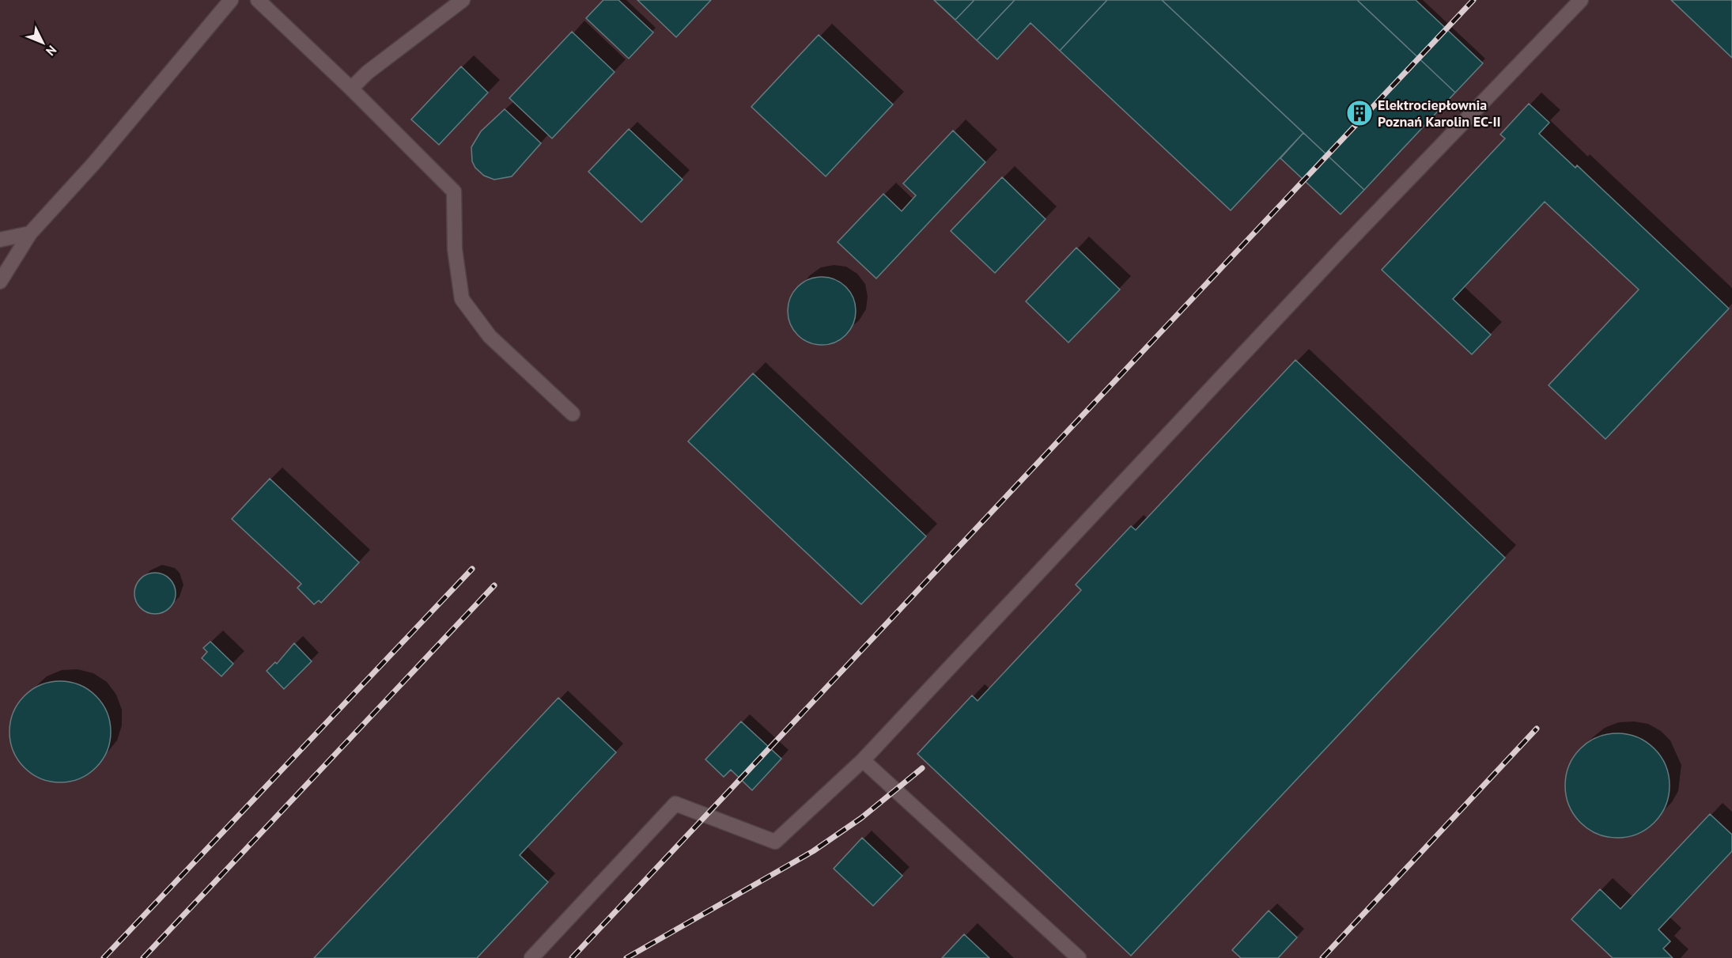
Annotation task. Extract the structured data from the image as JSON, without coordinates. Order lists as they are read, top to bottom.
{
  "places": {
    "building": ["Elektrociepłownia Poznań Karolin EC-II"]
  },
  "north": "bottom right"
}
